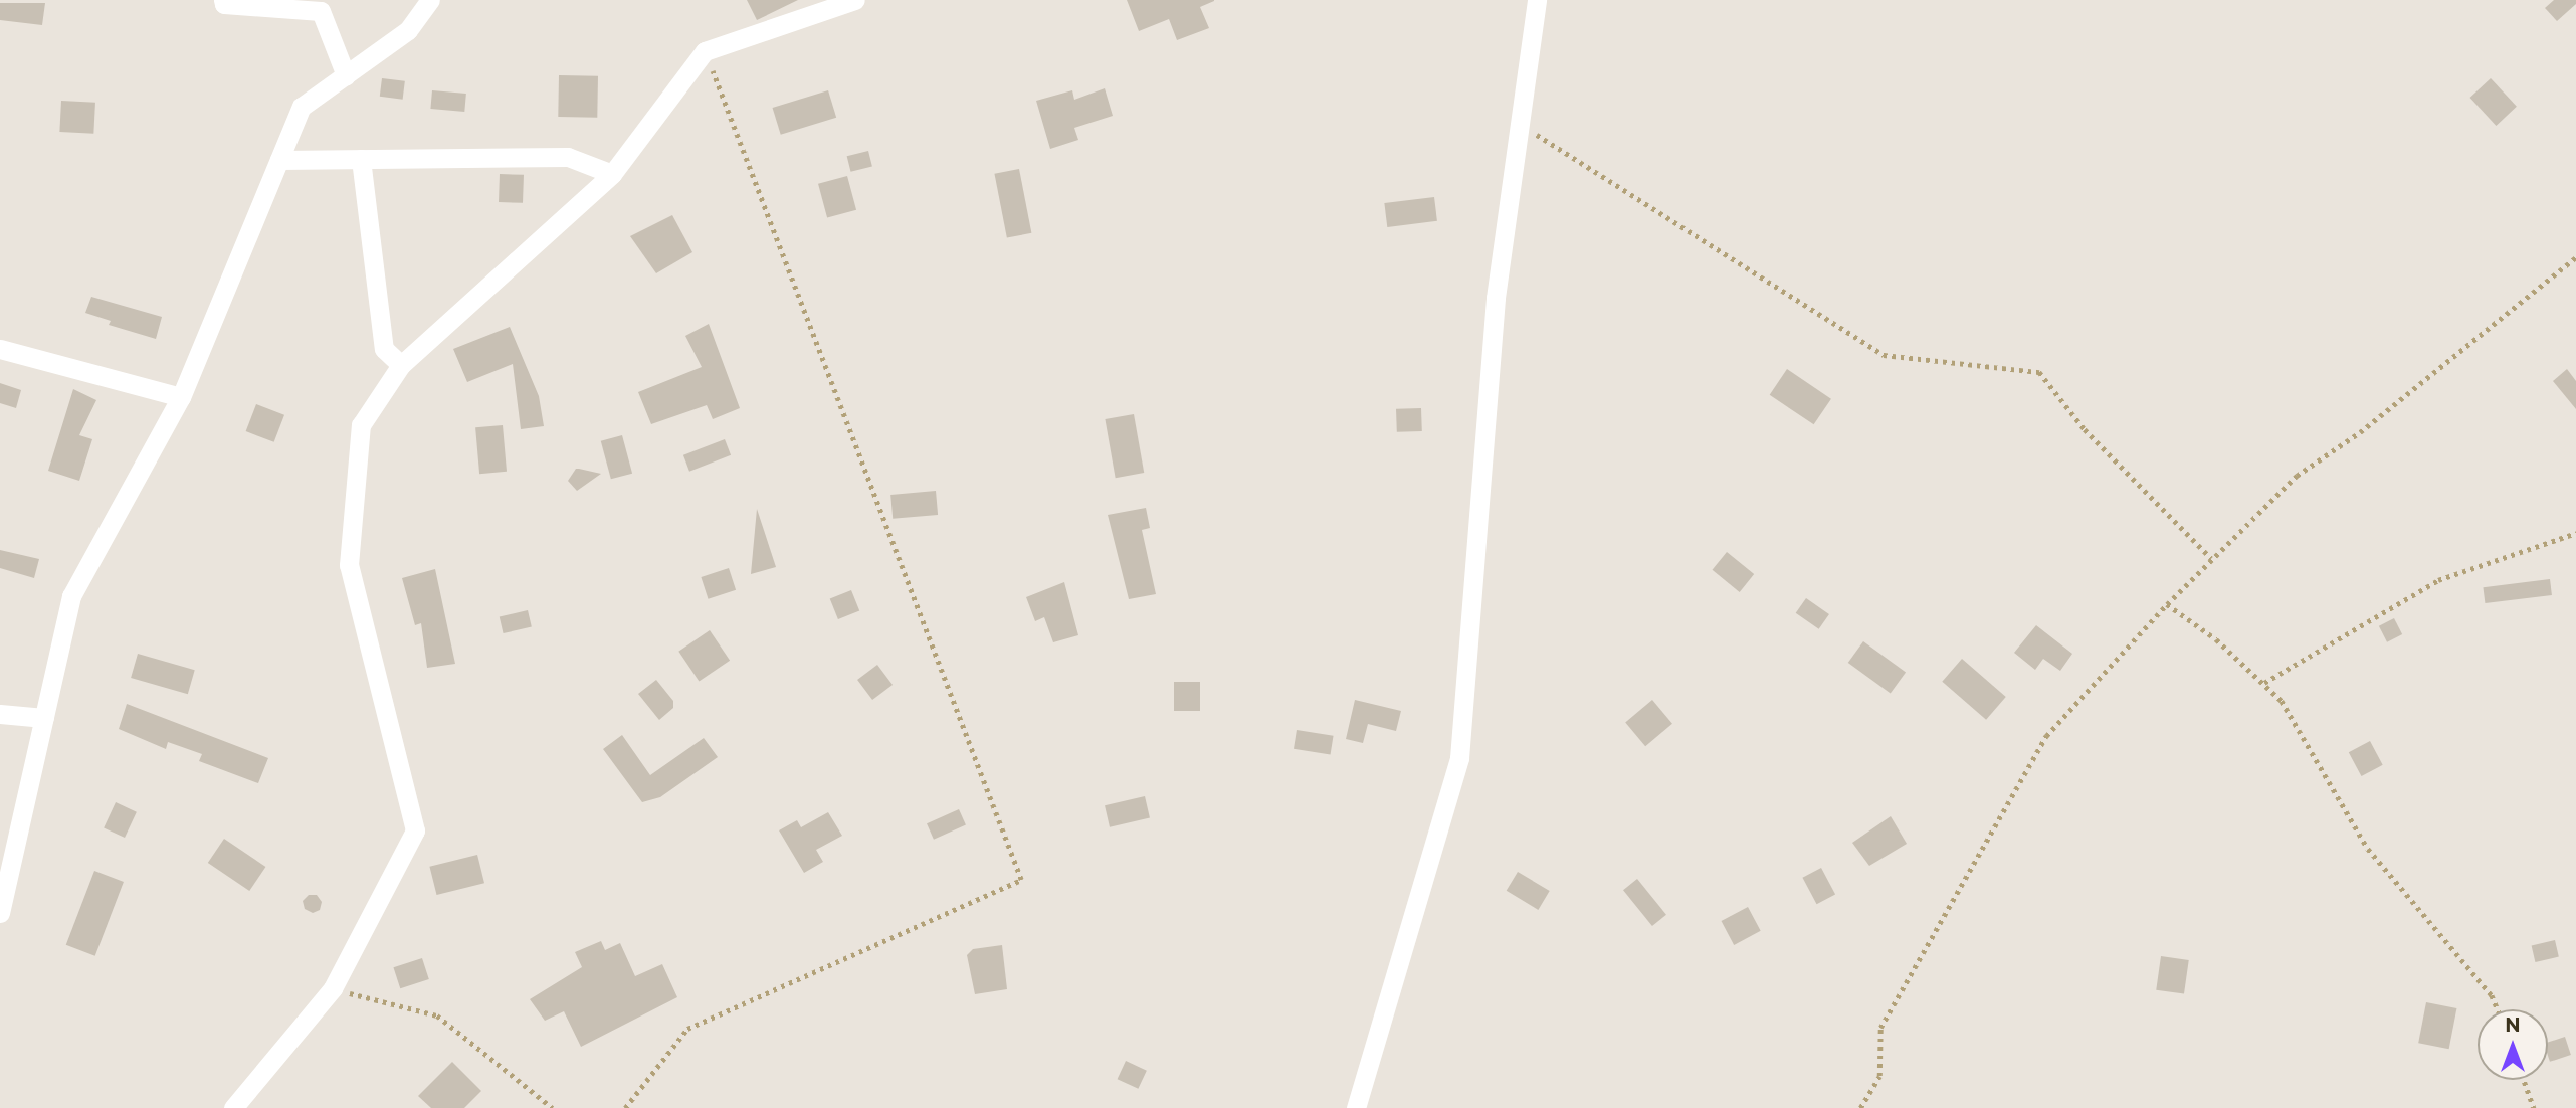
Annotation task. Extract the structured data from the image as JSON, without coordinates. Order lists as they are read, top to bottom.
{
  "north": "top"
}
